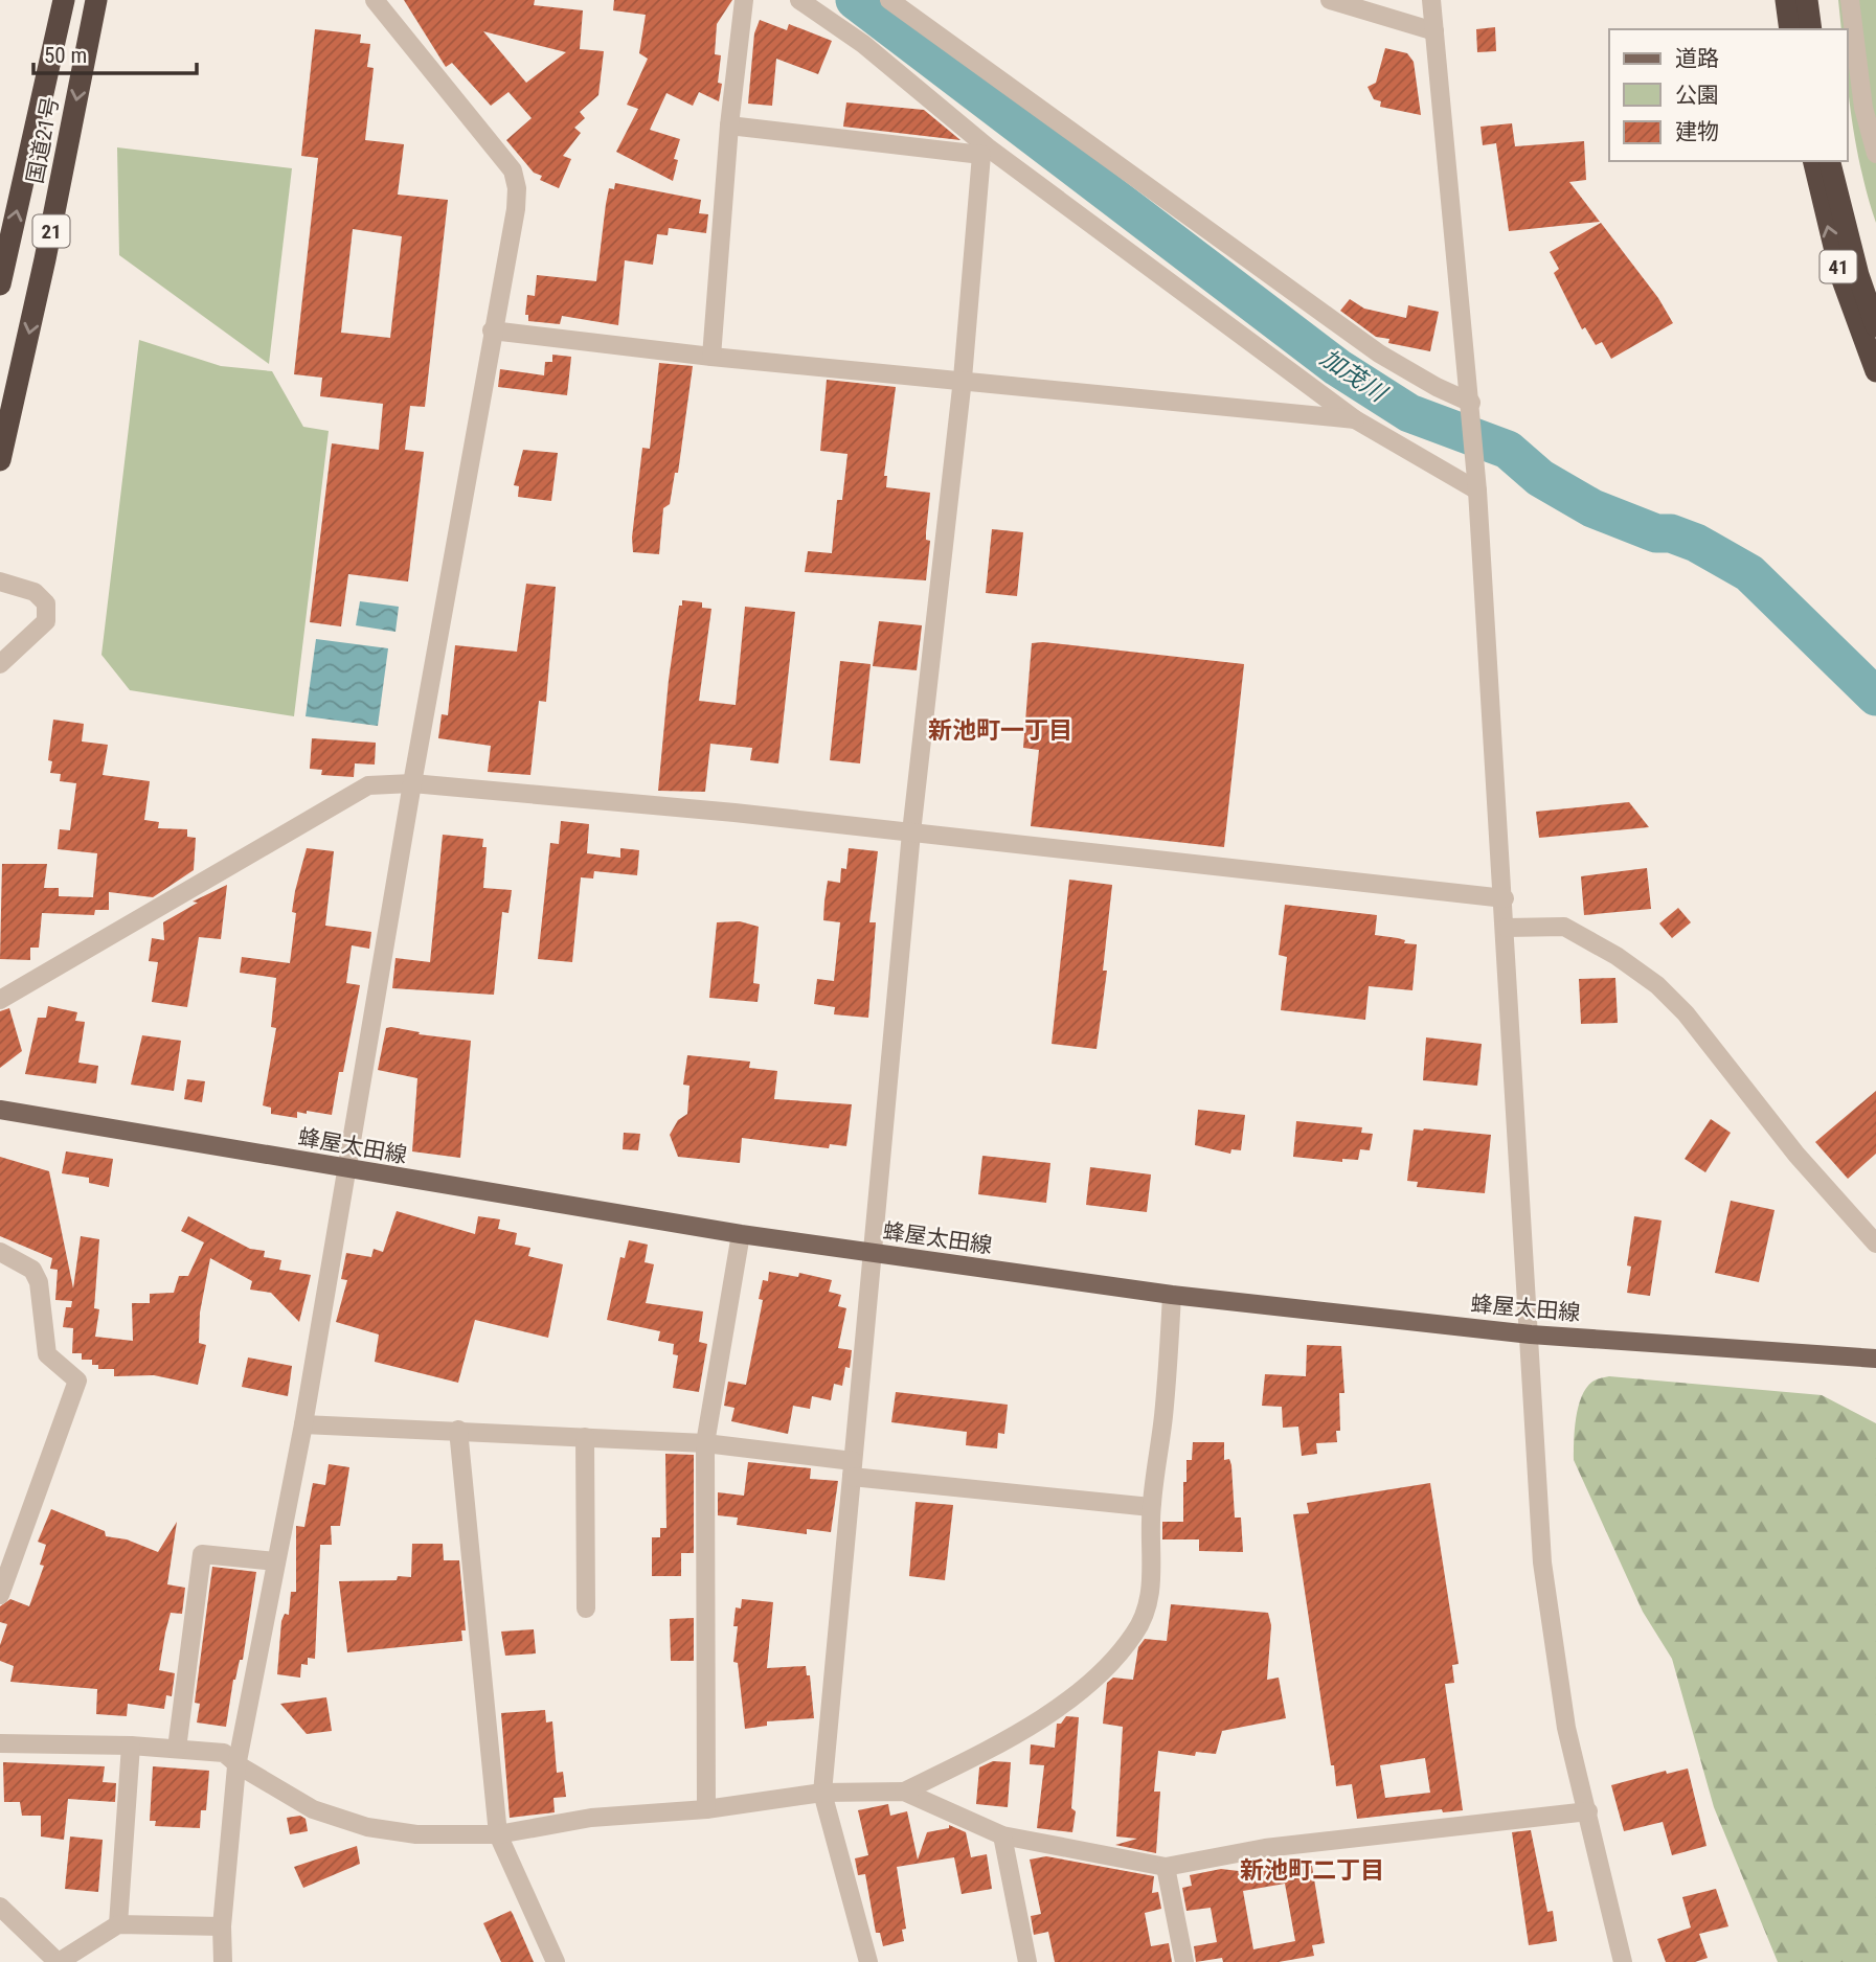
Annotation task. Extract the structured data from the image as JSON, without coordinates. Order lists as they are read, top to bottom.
{
  "streets": {
    "highway": ["国道21号", "21", "41"],
    "main road": ["蜂屋太田線"]
  },
  "districts": ["新池町一丁目", "新池町二丁目"],
  "water": ["加茂川"],
  "legend": ["道路", "公園", "建物"],
  "scale_bar": "50 m"
}
